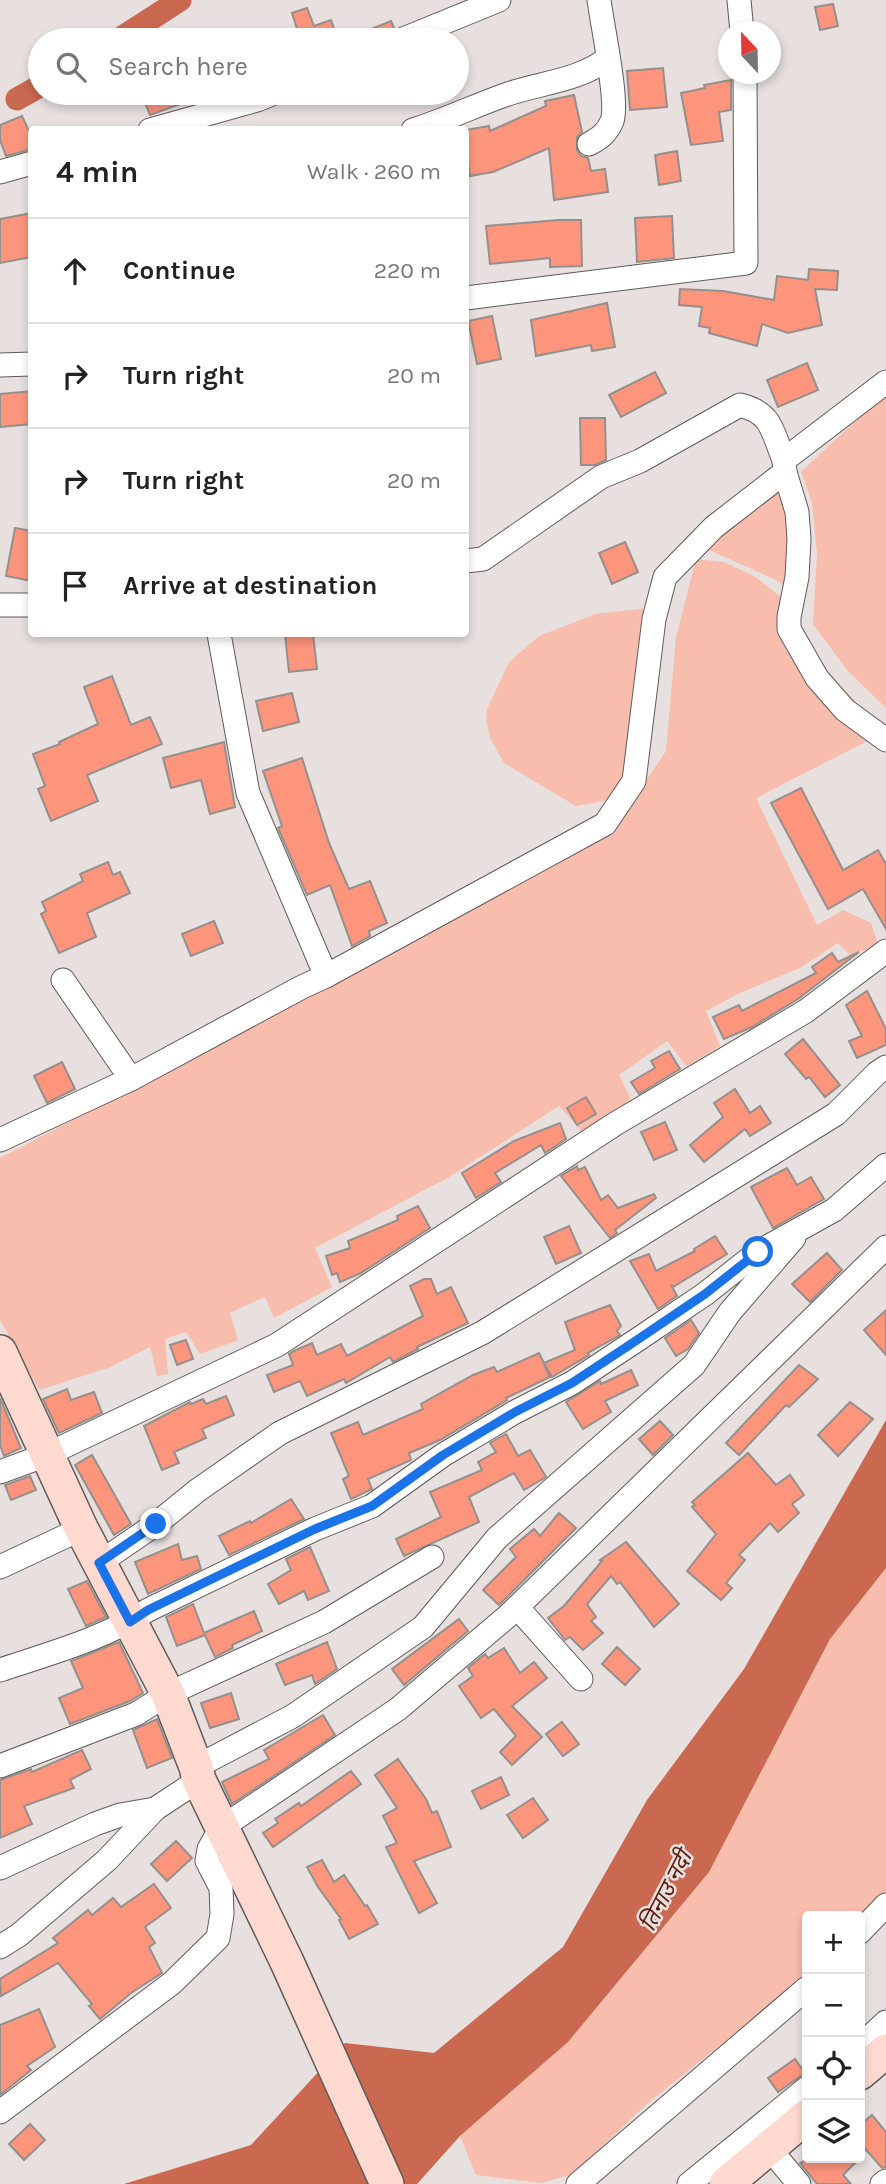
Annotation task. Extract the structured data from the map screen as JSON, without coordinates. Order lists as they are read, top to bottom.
{
  "water": ["तिनाउ नदी"],
  "north": "top",
  "page": {
    "search": "Search here",
    "heading": ["4 min", "Walk · 260 m"],
    "list": [
      ["Continue", "220 m"],
      ["Turn right", "20 m"],
      ["Turn right", "20 m"],
      "Arrive at destination"
    ],
    "map_buttons": ["+", "−"]
  }
}
